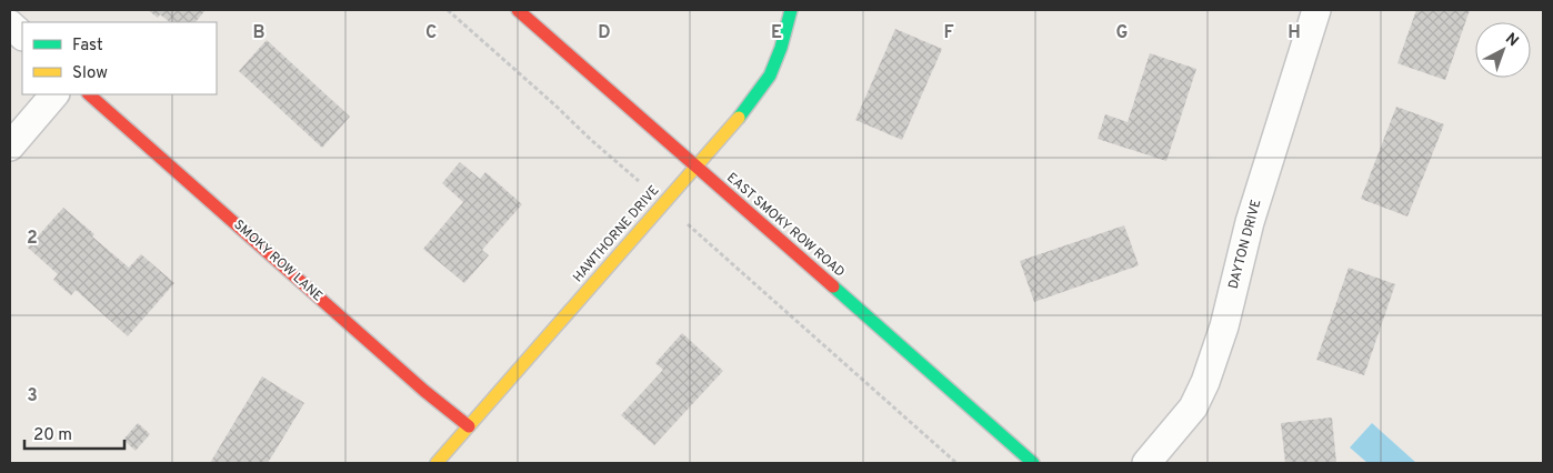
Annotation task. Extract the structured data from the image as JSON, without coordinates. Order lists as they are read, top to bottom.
{
  "streets": {
    "street": [
      "EAST SMOKY ROW ROAD",
      "HAWTHORNE DRIVE",
      "DAYTON DRIVE",
      "SMOKY ROW LANE"
    ]
  },
  "crossings": [
    ["EAST SMOKY ROW ROAD", "HAWTHORNE DRIVE"],
    ["HAWTHORNE DRIVE", "SMOKY ROW LANE"]
  ],
  "legend": ["Fast", "Slow"],
  "scale_bar": "20 m",
  "north": "top right",
  "grid": {
    "columns": [
      "B",
      "C",
      "D",
      "E",
      "F",
      "G",
      "H"
    ],
    "rows": ["2", "3"]
  }
}
